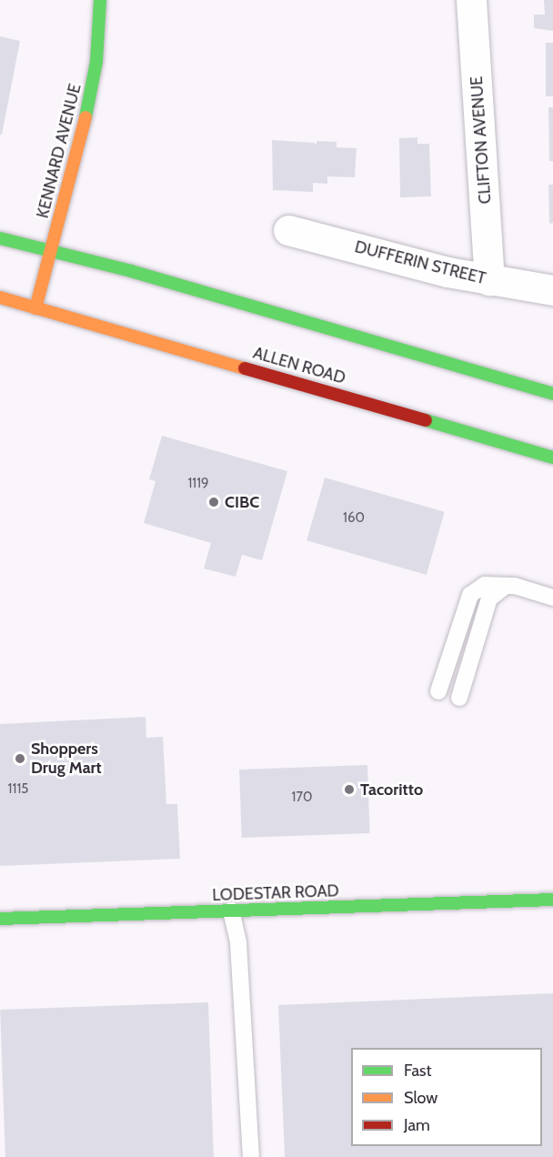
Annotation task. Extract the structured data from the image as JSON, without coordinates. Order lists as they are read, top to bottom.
{
  "streets": {
    "main road": ["KENNARD AVENUE", "ALLEN ROAD", "LODESTAR ROAD"],
    "street": ["CLIFTON AVENUE", "DUFFERIN STREET"]
  },
  "crossings": [
    ["CLIFTON AVENUE", "DUFFERIN STREET"],
    ["KENNARD AVENUE", "ALLEN ROAD"]
  ],
  "places": ["CIBC", "Shoppers Drug Mart", "Tacoritto"],
  "house_numbers": [
    "1119",
    "160",
    "1115",
    "170"
  ],
  "legend": ["Fast", "Slow", "Jam"]
}
